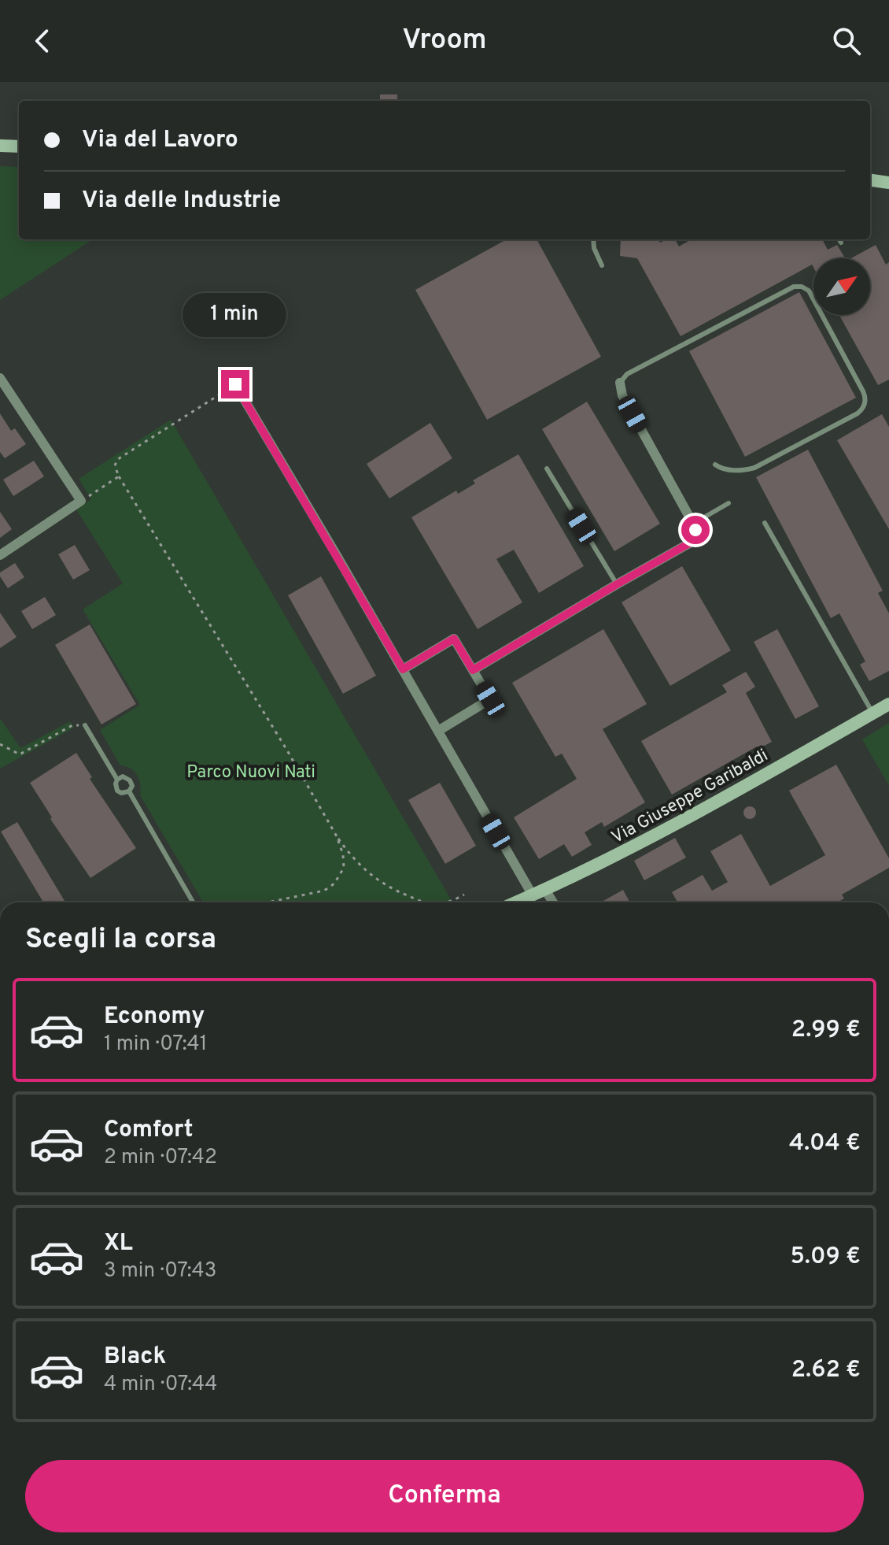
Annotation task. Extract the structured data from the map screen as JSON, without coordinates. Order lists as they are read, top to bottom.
{
  "streets": {
    "street": ["Via Giuseppe Garibaldi"]
  },
  "parks": ["Parco Nuovi Nati"],
  "north": "top right",
  "page": {
    "header": "Vroom",
    "banner": ["Via del Lavoro", "Via delle Industrie"],
    "bubble": "1 min",
    "heading": "Scegli la corsa",
    "list": [
      {
        "name": "Economy",
        "note": "1 min · 07:41",
        "value": "2.99 €"
      },
      {
        "name": "Comfort",
        "note": "2 min · 07:42",
        "value": "4.04 €"
      },
      {
        "name": "XL",
        "note": "3 min · 07:43",
        "value": "5.09 €"
      },
      {
        "name": "Black",
        "note": "4 min · 07:44",
        "value": "2.62 €"
      }
    ],
    "buttons": "Conferma"
  }
}
